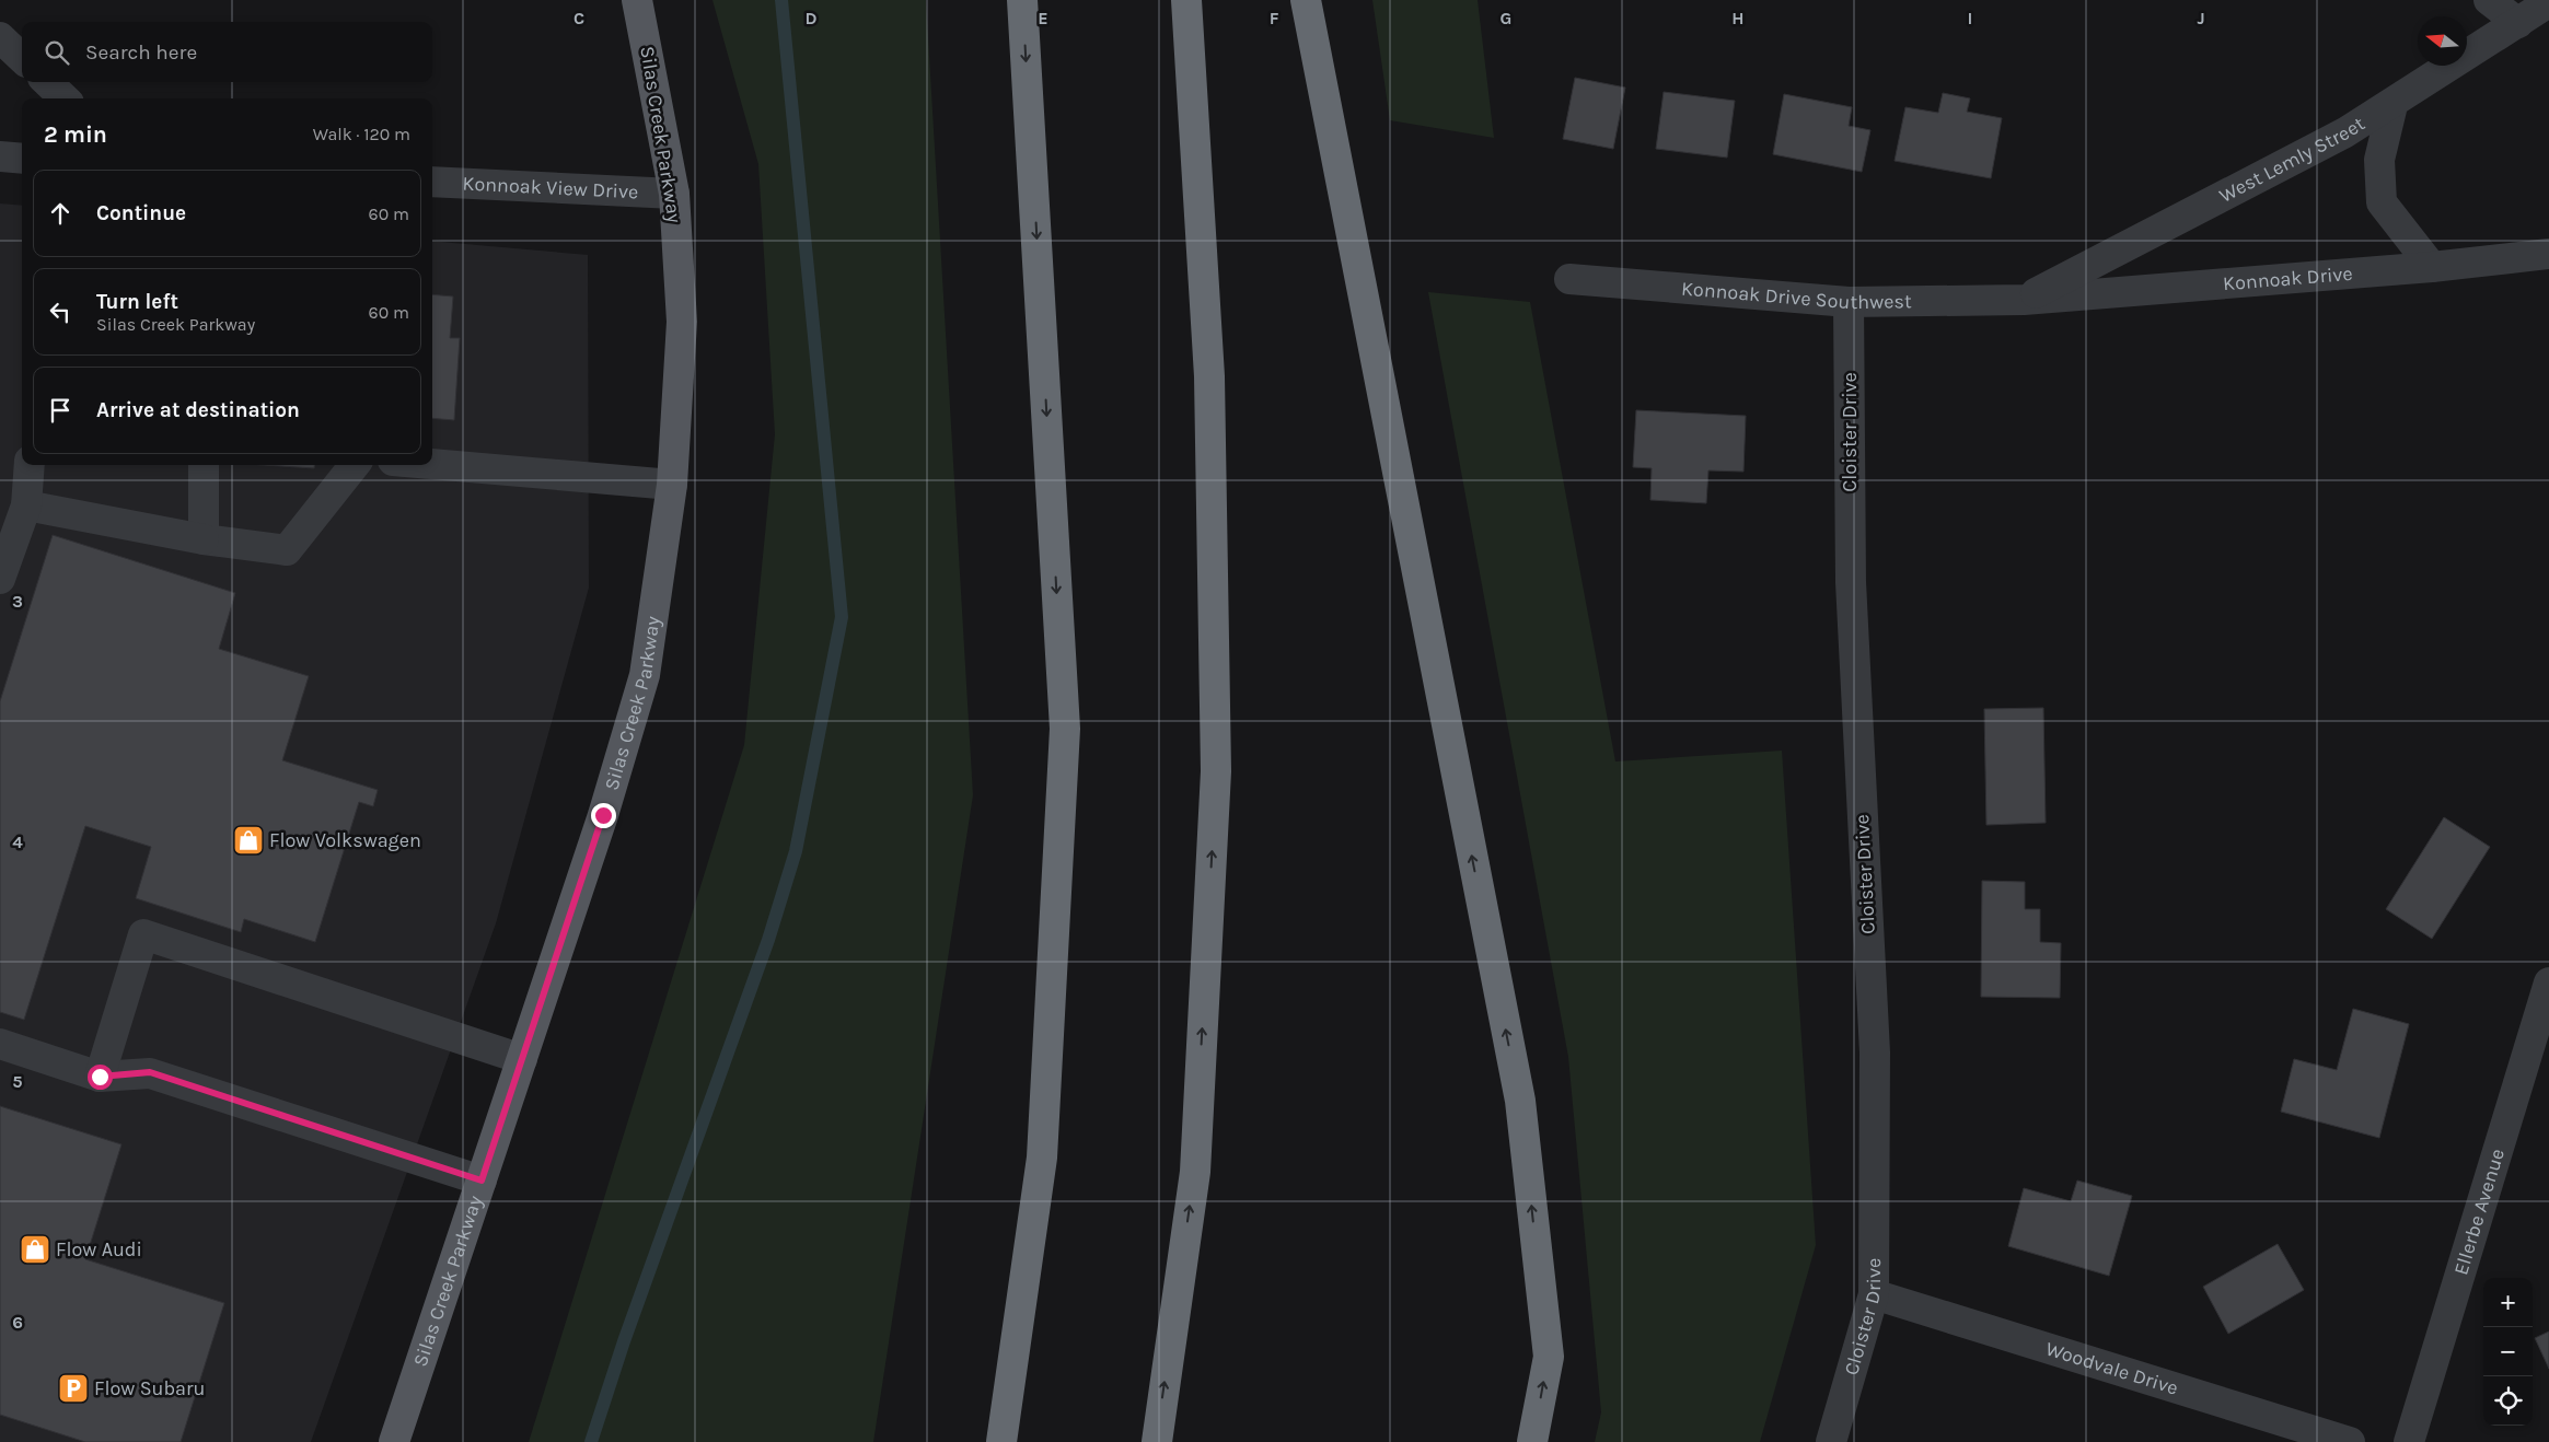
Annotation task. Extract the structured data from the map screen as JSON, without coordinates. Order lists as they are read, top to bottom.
{
  "streets": {
    "main road": ["Silas Creek Parkway"],
    "street": [
      "West Lemly Street",
      "Konnoak View Drive",
      "Konnoak Drive",
      "Konnoak Drive Southwest",
      "Cloister Drive",
      "Ellerbe Avenue",
      "Woodvale Drive"
    ]
  },
  "crossings": [
    ["Silas Creek Parkway", "Konnoak View Drive"],
    ["West Lemly Street", "Konnoak Drive"],
    ["West Lemly Street", "Konnoak Drive Southwest"],
    ["Konnoak Drive", "Konnoak Drive Southwest"],
    ["Konnoak Drive Southwest", "Cloister Drive"],
    ["Cloister Drive", "Woodvale Drive"]
  ],
  "places": {
    "shop": ["Flow Volkswagen", "Flow Audi"],
    "parking": ["Flow Subaru"]
  },
  "north": "left",
  "page": {
    "search": "Search here",
    "heading": ["2 min", "Walk · 120 m"],
    "list": [
      ["Continue", "60 m"],
      ["Turn left", "Silas Creek Parkway", "60 m"],
      "Arrive at destination"
    ],
    "map_buttons": ["+", "−"]
  },
  "grid": {
    "columns": [
      "C",
      "D",
      "E",
      "F",
      "G",
      "H",
      "I",
      "J"
    ],
    "rows": [
      "3",
      "4",
      "5",
      "6"
    ]
  }
}
